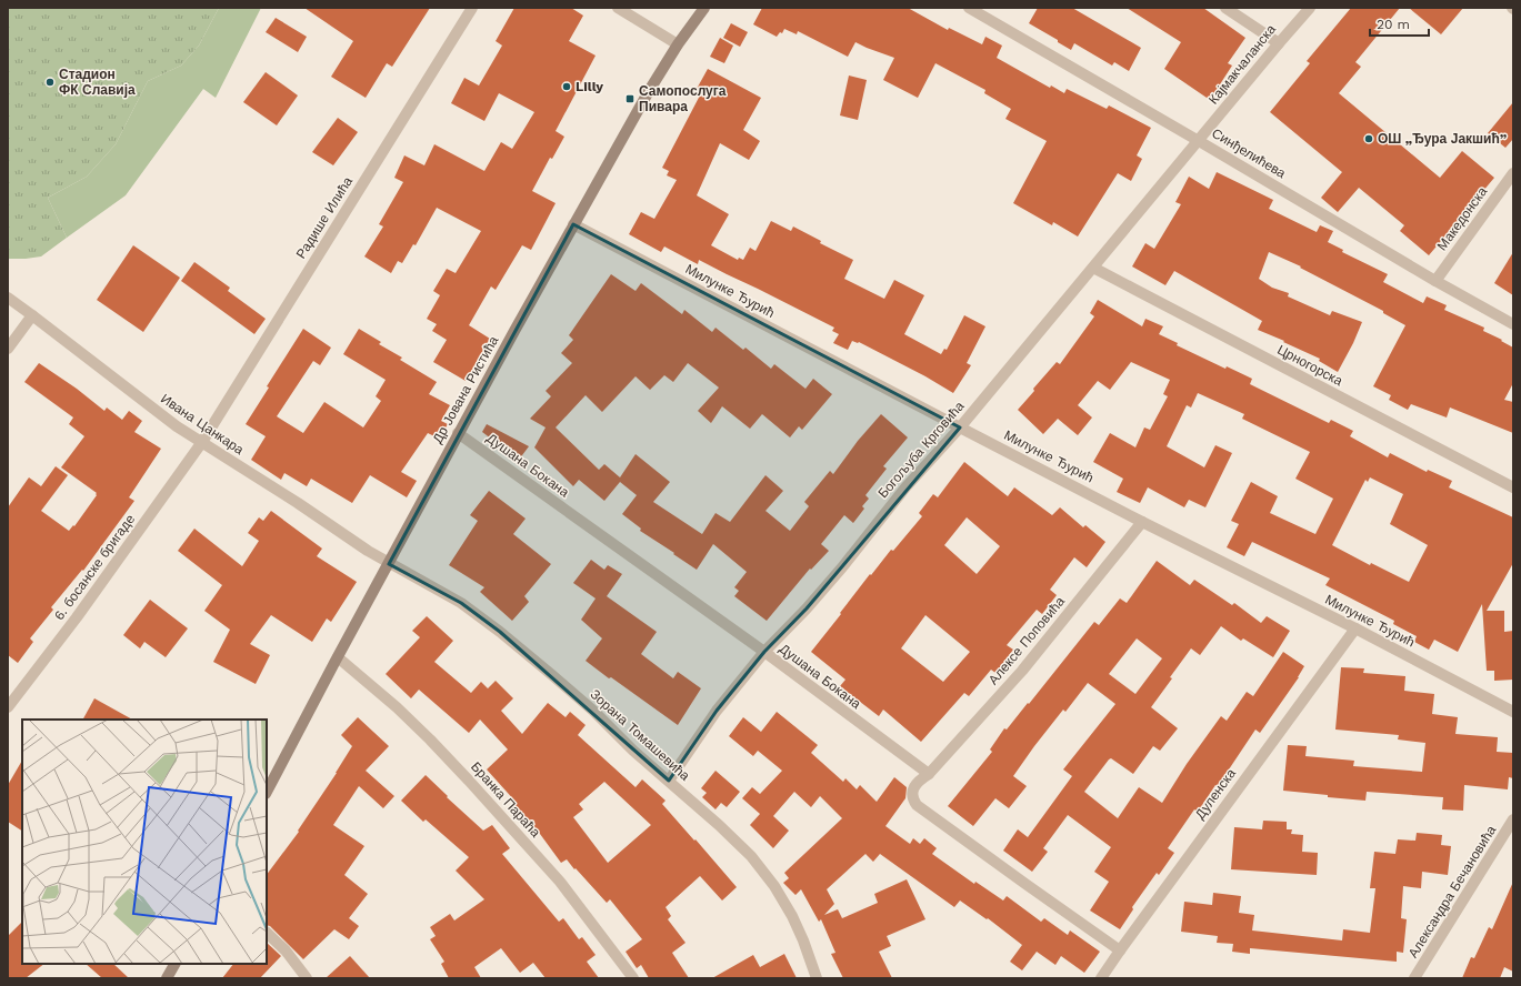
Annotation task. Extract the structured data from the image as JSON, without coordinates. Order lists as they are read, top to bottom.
{
  "streets": {
    "street": [
      "Кајмакчаланска",
      "Синђелићева",
      "Радише Илића",
      "Македонска",
      "Милунке Ђурић",
      "Црногорска",
      "Др Јована Ристића",
      "Ивана Цанкара",
      "Богољуба Крговића",
      "Душана Бокана",
      "6. босанске бригаде",
      "Алексе Поповића",
      "Зорана Томашевића",
      "Дуленска",
      "Бранка Параћа",
      "Александра Бечановића"
    ]
  },
  "crossings": [
    ["Кајмакчаланска", "Синђелићева"],
    ["Кајмакчаланска", "Богољуба Крговића"],
    ["Синђелићева", "Македонска"],
    ["Синђелићева", "Богољуба Крговића"],
    ["Радише Илића", "Ивана Цанкара"],
    ["Радише Илића", "6. босанске бригаде"],
    ["Милунке Ђурић", "Др Јована Ристића"],
    ["Милунке Ђурић", "Богољуба Крговића"],
    ["Милунке Ђурић", "Алексе Поповића"],
    ["Милунке Ђурић", "Дуленска"],
    ["Црногорска", "Богољуба Крговића"],
    ["Др Јована Ристића", "Ивана Цанкара"],
    ["Др Јована Ристића", "Душана Бокана"],
    ["Др Јована Ристића", "Зорана Томашевића"],
    ["Др Јована Ристића", "Бранка Параћа"],
    ["Ивана Цанкара", "6. босанске бригаде"],
    ["Ивана Цанкара", "Зорана Томашевића"],
    ["Богољуба Крговића", "Душана Бокана"],
    ["Богољуба Крговића", "Зорана Томашевића"],
    ["Душана Бокана", "Алексе Поповића"]
  ],
  "places": {
    "other": ["Стадион ФК Славија", "Lilly", "ОШ „Ђура Јакшић”"],
    "transit": ["Самопослуга Пивара"]
  },
  "scale_bar": "20 m"
}
